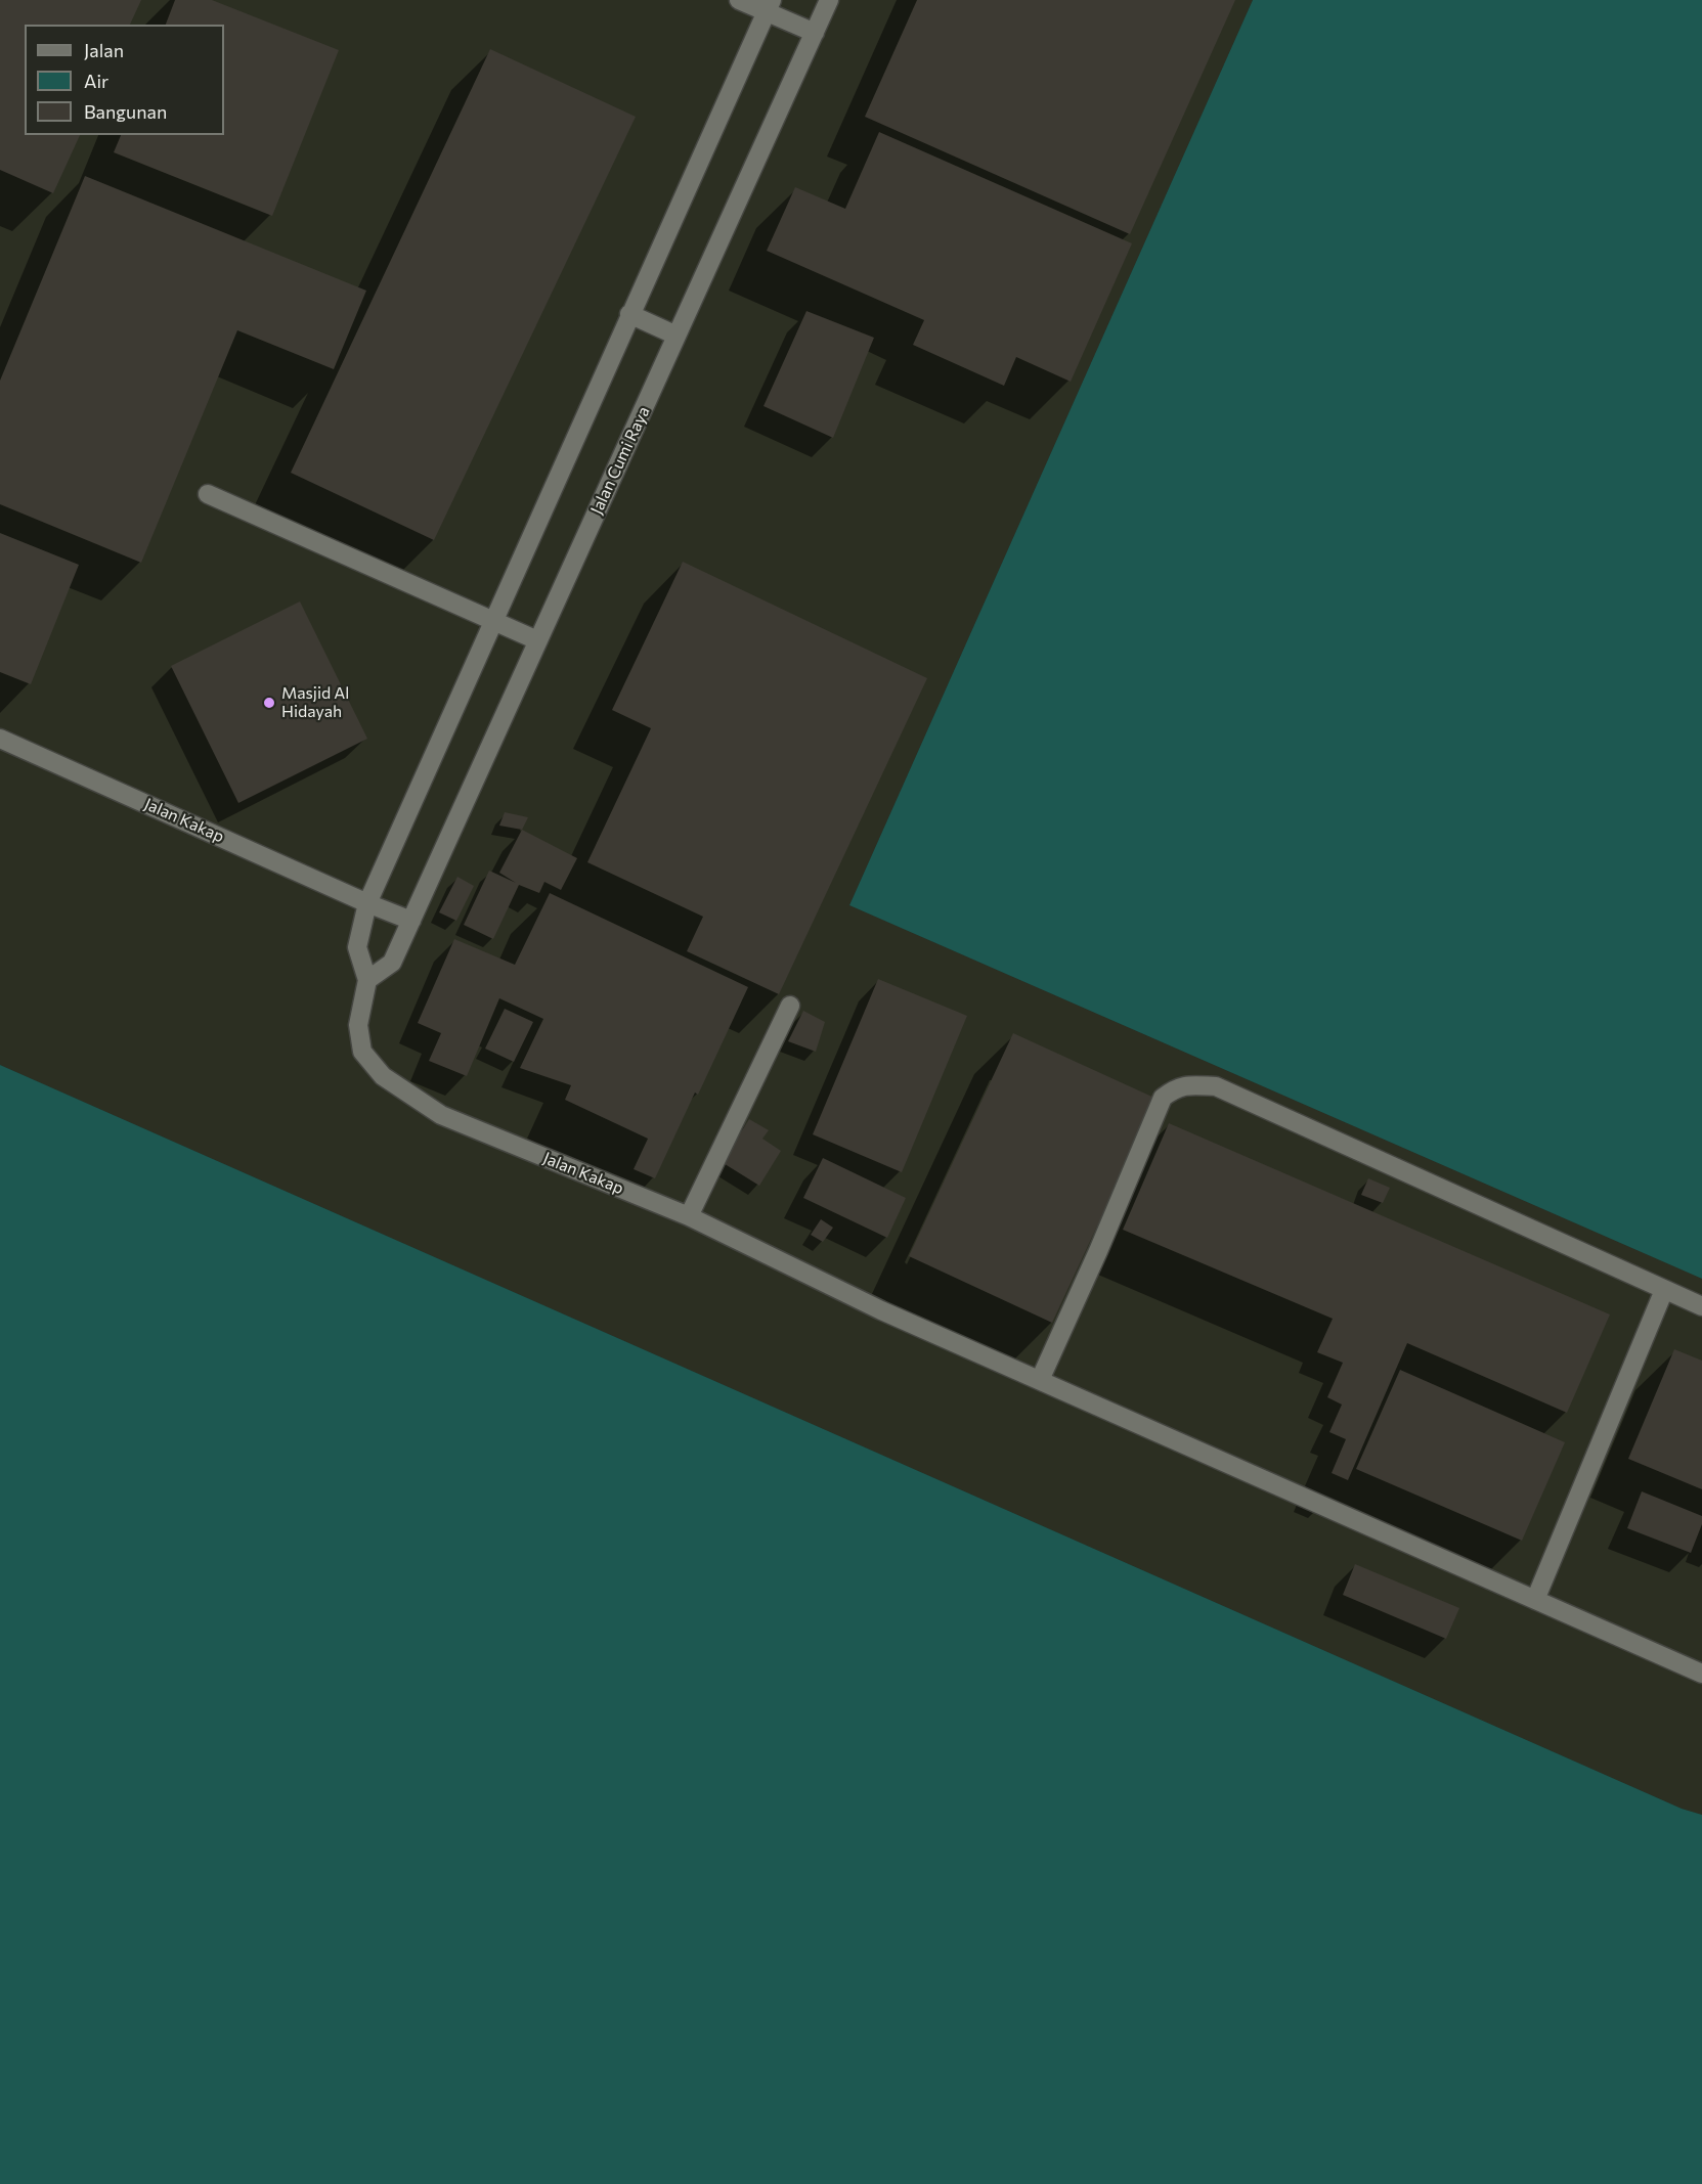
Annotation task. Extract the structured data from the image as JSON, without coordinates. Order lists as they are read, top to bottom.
{
  "streets": {
    "street": ["Jalan Cumi Raya", "Jalan Kakap"]
  },
  "crossings": [
    ["Jalan Cumi Raya", "Jalan Kakap"]
  ],
  "places": ["Masjid Al Hidayah"],
  "legend": ["Jalan", "Air", "Bangunan"]
}
